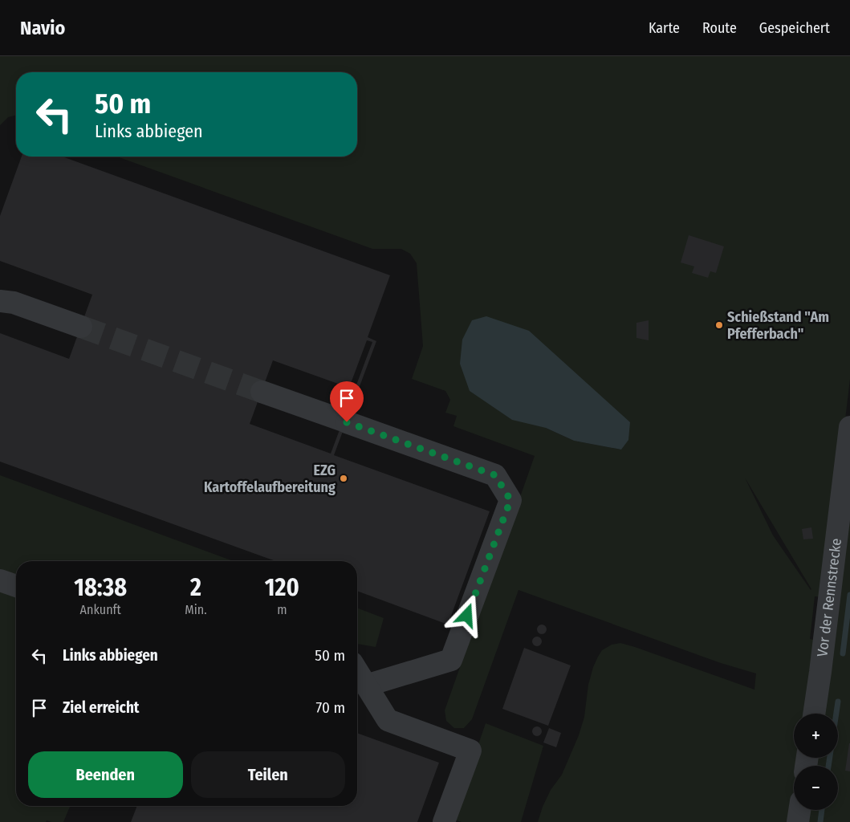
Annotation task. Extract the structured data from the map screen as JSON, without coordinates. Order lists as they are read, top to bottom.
{
  "streets": {
    "lane": ["Vor der Rennstrecke"]
  },
  "places": ["Schießstand \"Am Pfefferbach\"", "EZG Kartoffelaufbereitung"],
  "page": {
    "header": "Navio",
    "nav": ["Karte", "Route", "Gespeichert"],
    "turn": ["50 m", "Links abbiegen"],
    "eta": [
      "18:38",
      "Ankunft",
      "2",
      "Min.",
      "120",
      "m"
    ],
    "list": [
      {
        "name": "Links abbiegen",
        "value": "50 m"
      },
      {
        "name": "Ziel erreicht",
        "value": "70 m"
      }
    ],
    "map_buttons": ["+", "−"],
    "buttons": ["Beenden", "Teilen"]
  }
}
